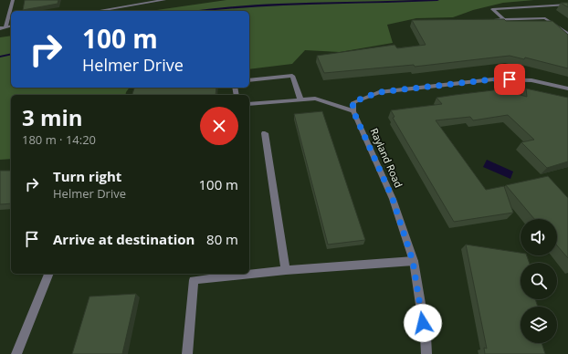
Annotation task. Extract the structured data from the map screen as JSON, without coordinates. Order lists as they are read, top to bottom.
{
  "streets": {
    "street": ["Rayland Road"]
  },
  "page": {
    "turn": ["100 m", "Helmer Drive"],
    "heading": ["3 min", "180 m · 14:20"],
    "list": [
      {
        "name": "Turn right",
        "note": "Helmer Drive",
        "value": "100 m"
      },
      {
        "name": "Arrive at destination",
        "value": "80 m"
      }
    ]
  }
}
